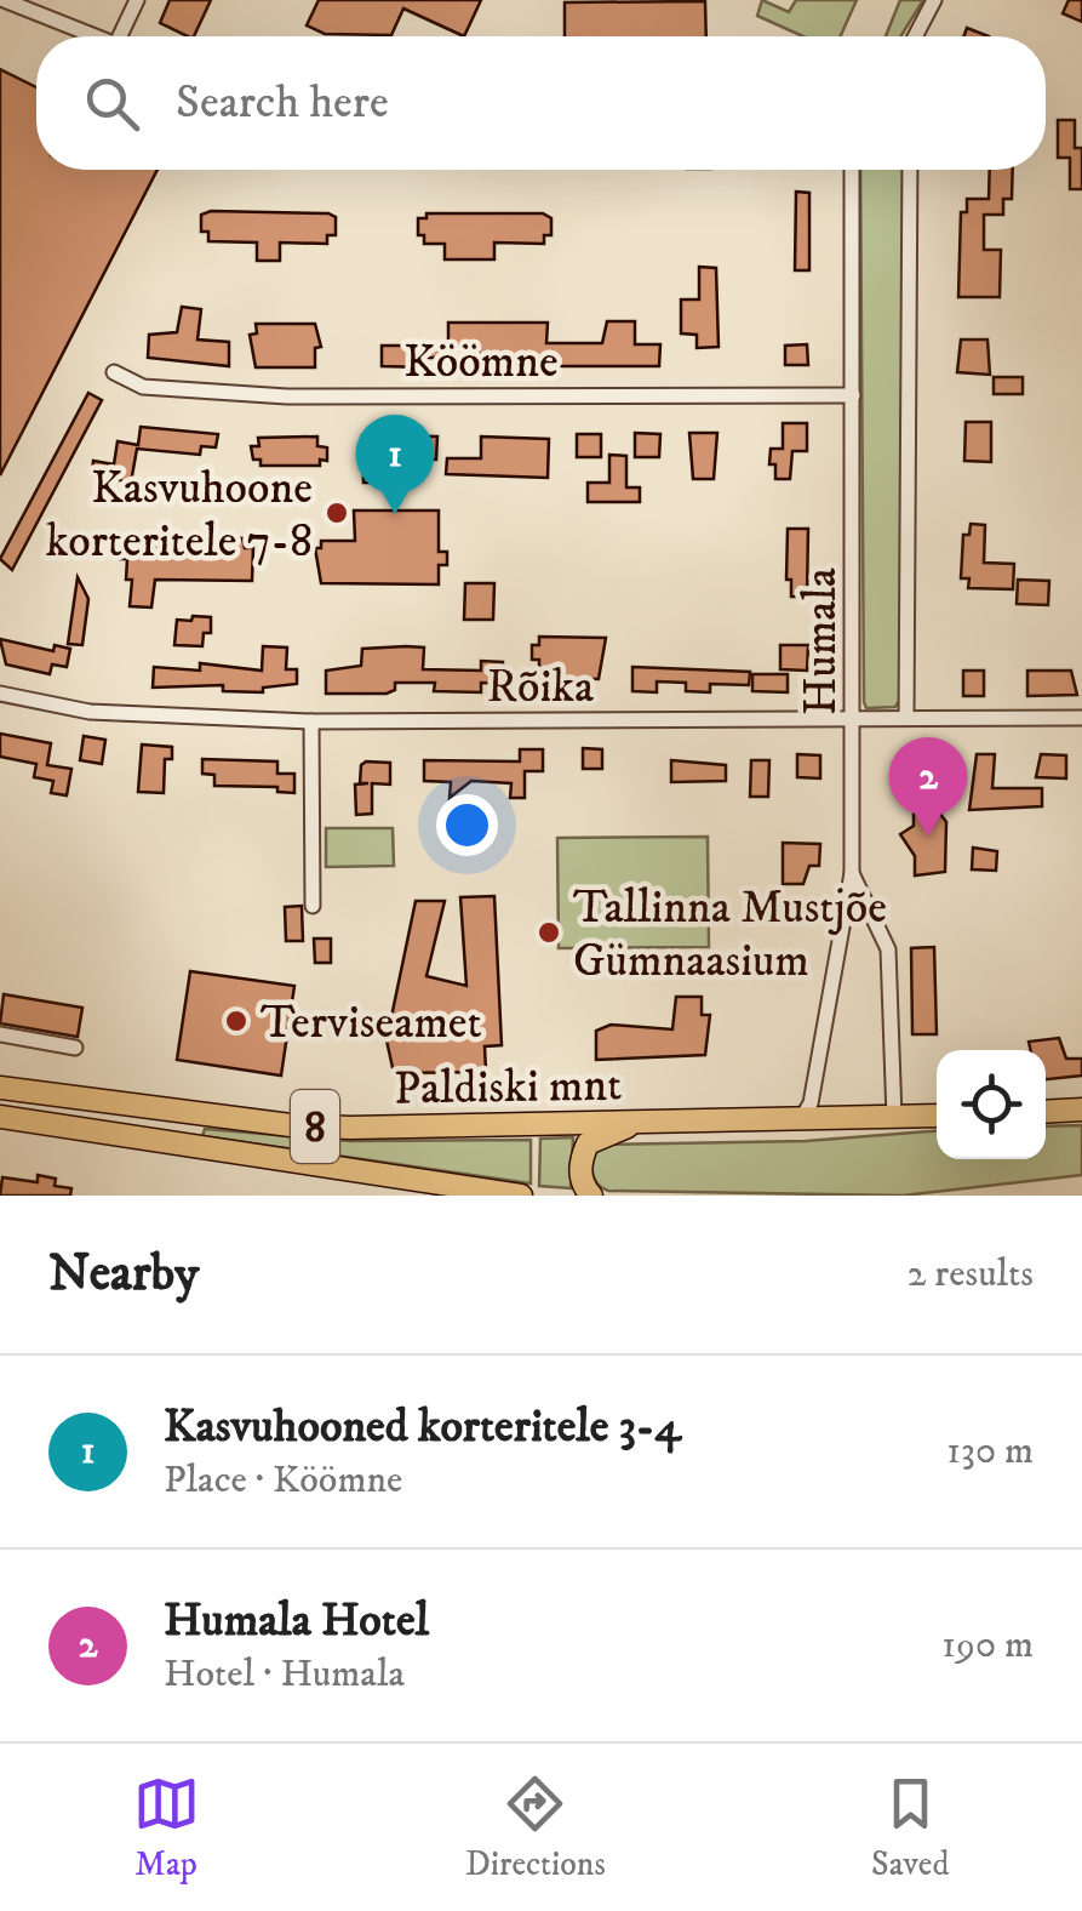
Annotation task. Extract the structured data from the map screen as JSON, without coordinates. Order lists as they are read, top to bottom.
{
  "streets": {
    "main road": ["Paldiski mnt", "8"],
    "street": ["Köömne", "Humala", "Rõika"]
  },
  "crossings": [
    ["Köömne", "Humala"],
    ["Humala", "Rõika"],
    ["Humala", "Paldiski mnt"]
  ],
  "places": ["Kasvuhoone korteritele 7-8", "Tallinna Mustjõe Gümnaasium", "Terviseamet"],
  "page": {
    "search": "Search here",
    "pins": ["1", "2"],
    "heading": ["Nearby", "2 results"],
    "list": [
      {
        "mark": "1",
        "name": "Kasvuhooned korteritele 3-4",
        "note": "Place · Köömne",
        "value": "130 m"
      },
      {
        "mark": "2",
        "name": "Humala Hotel",
        "note": "Hotel · Humala",
        "value": "190 m"
      }
    ],
    "nav": ["Map", "Directions", "Saved"]
  }
}
